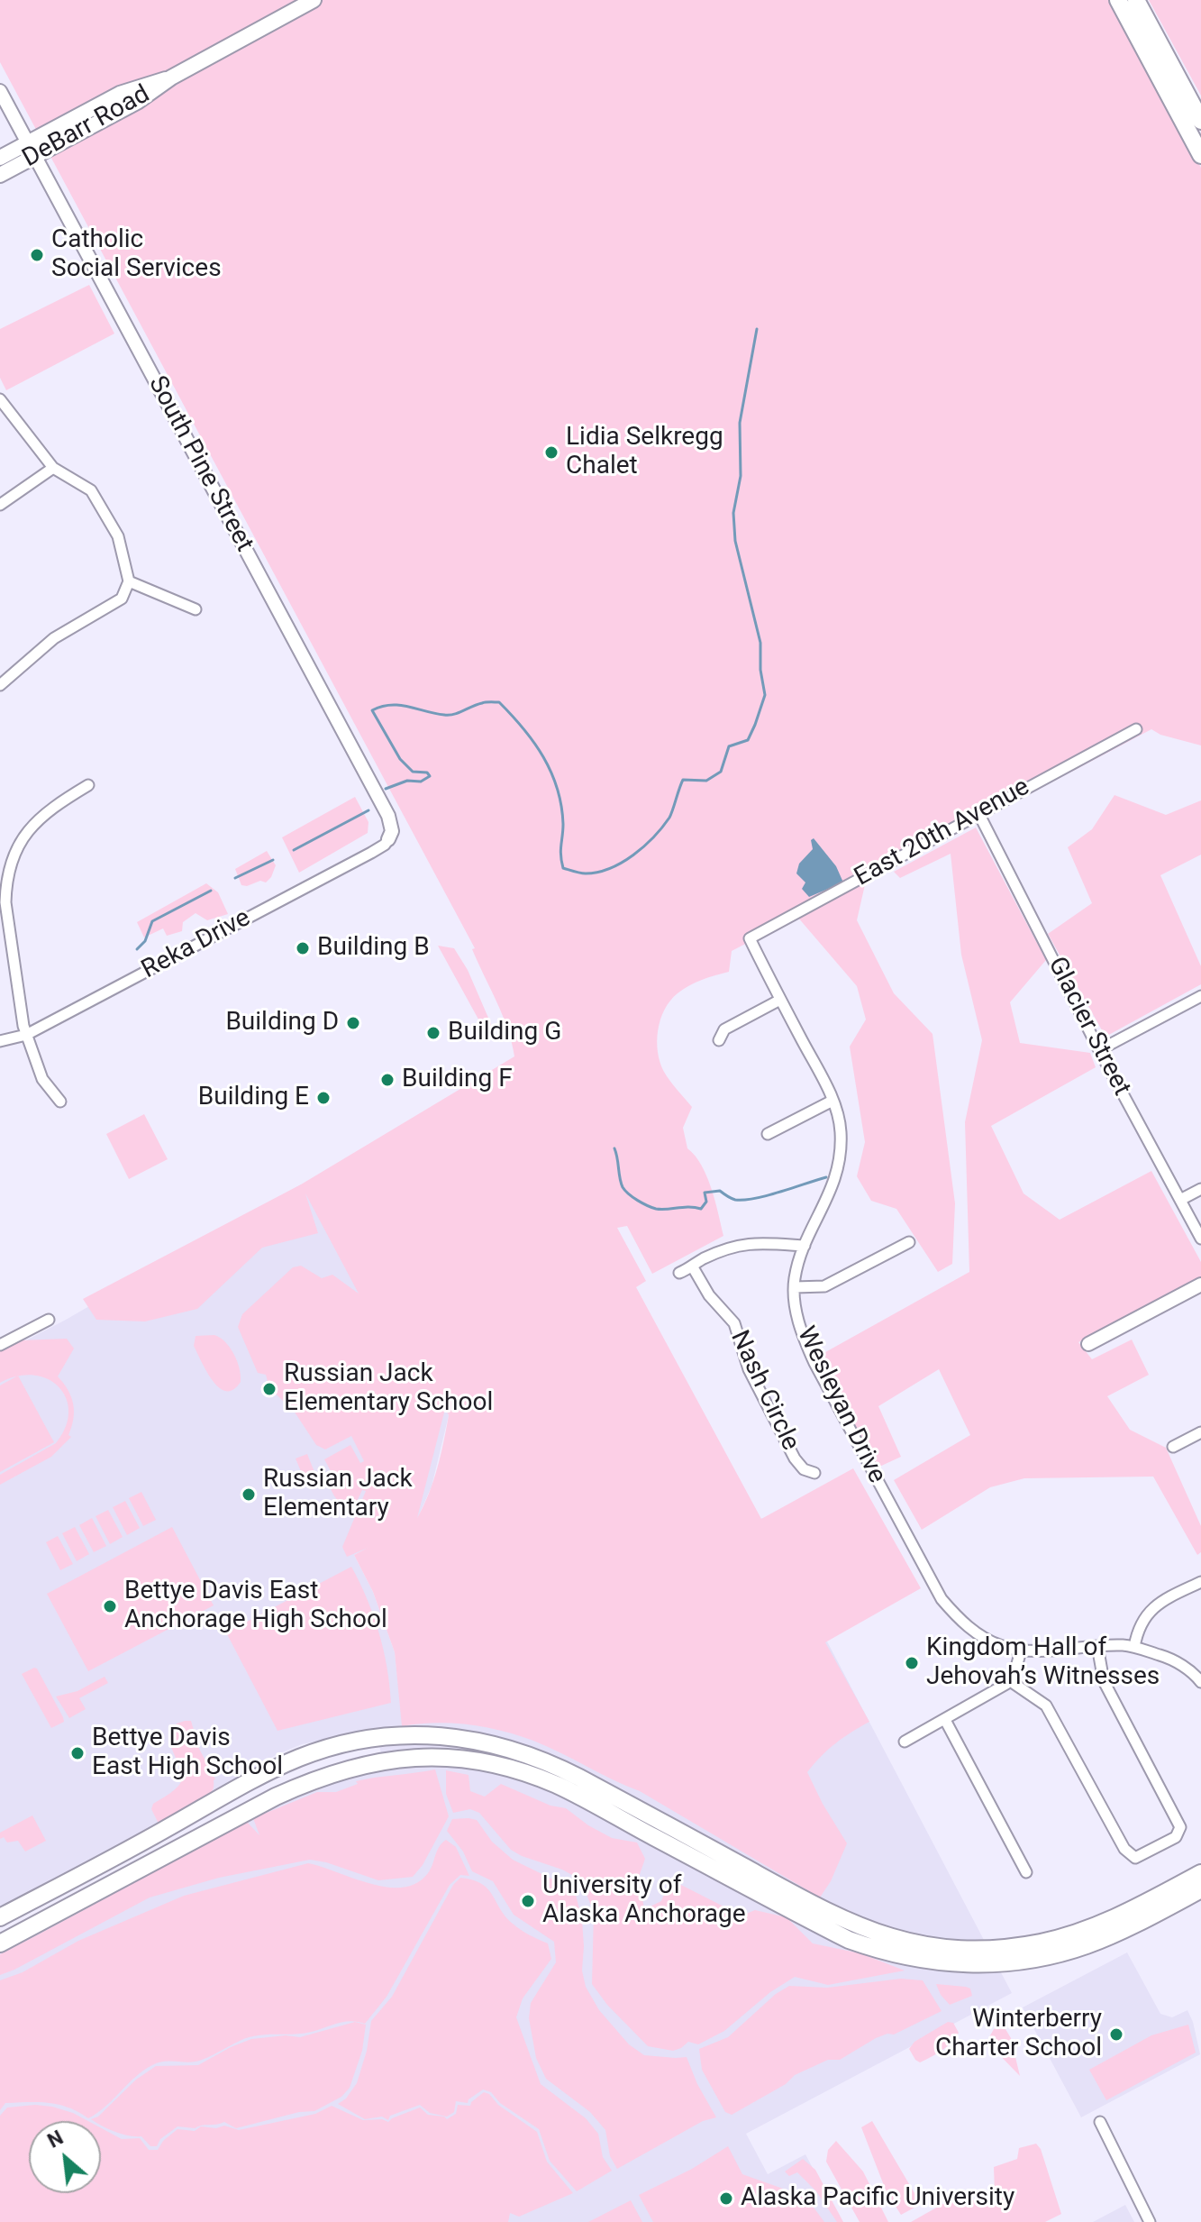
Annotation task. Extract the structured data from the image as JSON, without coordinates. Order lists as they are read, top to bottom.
{
  "streets": {
    "main road": ["DeBarr Road"],
    "street": [
      "South Pine Street",
      "East 20th Avenue",
      "Reka Drive",
      "Glacier Street",
      "Nash Circle",
      "Wesleyan Drive"
    ]
  },
  "crossings": [
    ["DeBarr Road", "South Pine Street"],
    ["South Pine Street", "Reka Drive"],
    ["East 20th Avenue", "Glacier Street"],
    ["East 20th Avenue", "Wesleyan Drive"]
  ],
  "places": [
    "Catholic Social Services",
    "Lidia Selkregg Chalet",
    "Building B",
    "Building D",
    "Building G",
    "Building F",
    "Building E",
    "Russian Jack Elementary School",
    "Russian Jack Elementary",
    "Bettye Davis East Anchorage High School",
    "Kingdom Hall of Jehovah’s Witnesses",
    "Bettye Davis East High School",
    "University of Alaska Anchorage",
    "Winterberry Charter School",
    "Alaska Pacific University"
  ],
  "north": "top left"
}
